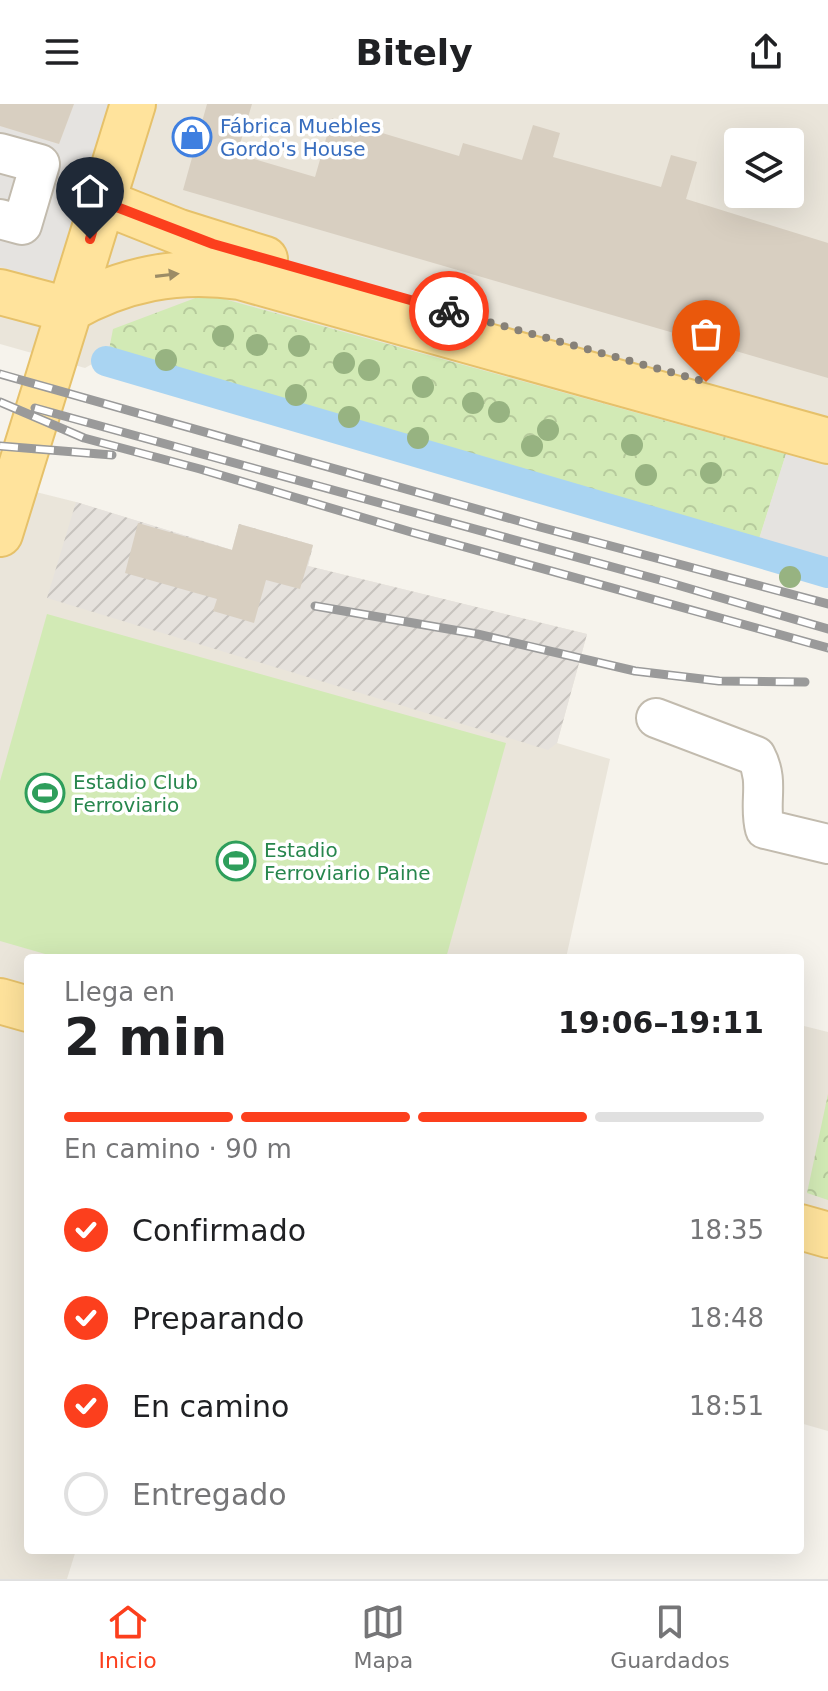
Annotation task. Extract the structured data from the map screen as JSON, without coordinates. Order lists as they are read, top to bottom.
{
  "places": {
    "shop": ["Fábrica Muebles Gordo's House"],
    "sports": ["Estadio Club Ferroviario", "Estadio Ferroviario Paine"]
  },
  "page": {
    "header": "Bitely",
    "heading": ["2 min", "Llega en", "19:06–19:11"],
    "bar": "En camino · 90 m",
    "list": [
      ["Confirmado", "18:35"],
      ["Preparando", "18:48"],
      ["En camino", "18:51"],
      "Entregado"
    ],
    "tabs": ["Inicio", "Mapa", "Guardados"]
  }
}
